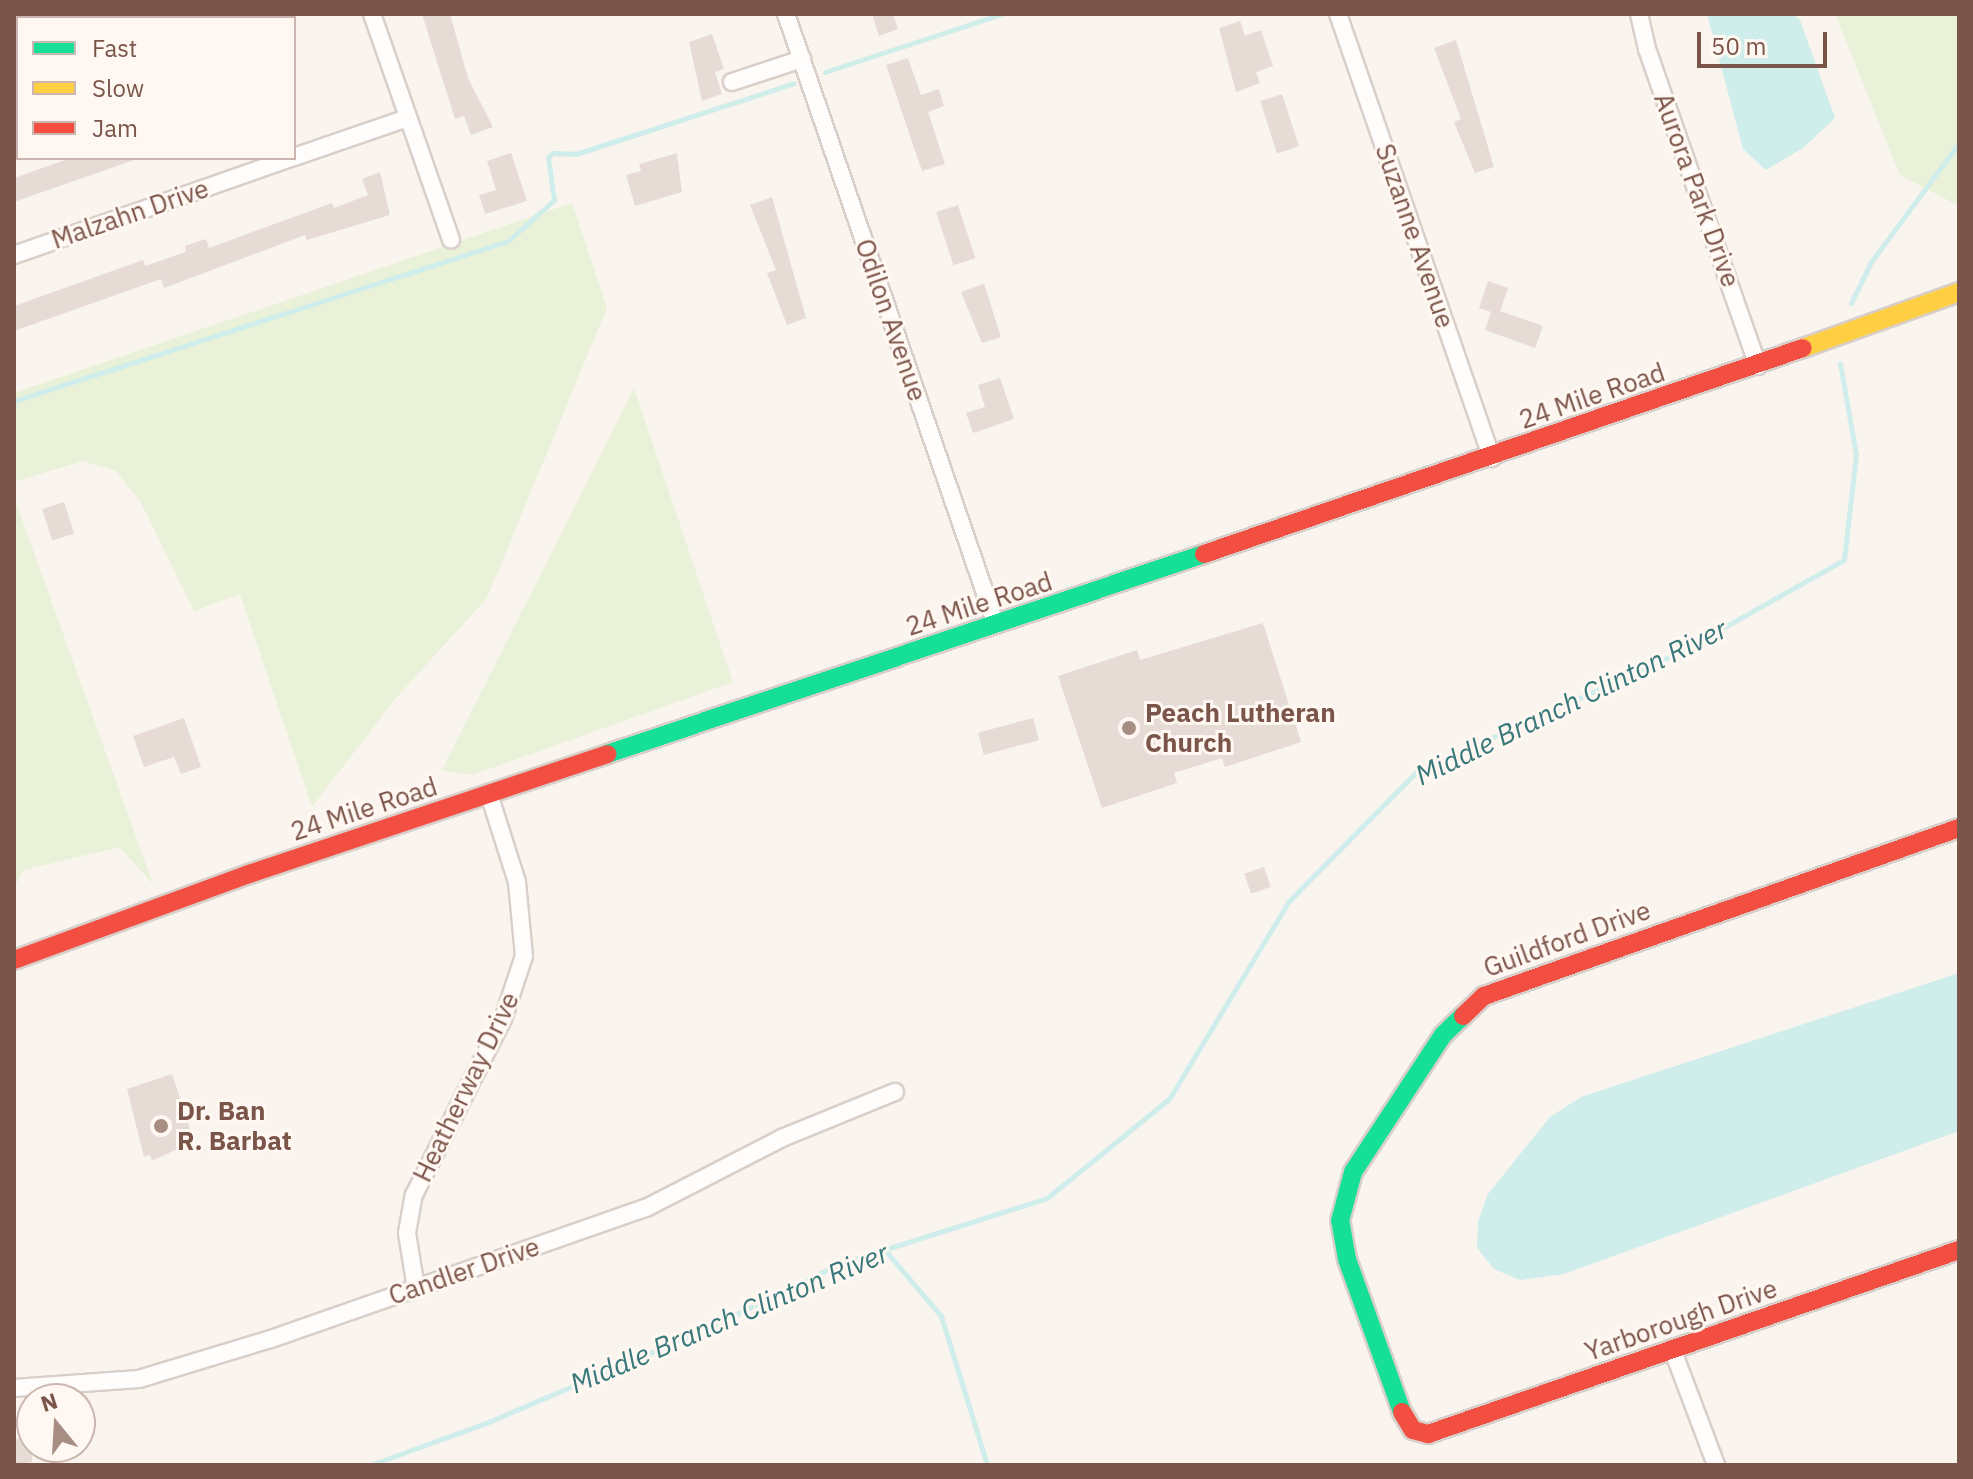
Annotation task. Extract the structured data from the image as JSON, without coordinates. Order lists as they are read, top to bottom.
{
  "streets": {
    "street": [
      "Aurora Park Drive",
      "Malzahn Drive",
      "Suzanne Avenue",
      "Odilon Avenue",
      "24 Mile Road",
      "Guildford Drive",
      "Heatherway Drive",
      "Candler Drive",
      "Yarborough Drive"
    ]
  },
  "crossings": [
    ["Aurora Park Drive", "24 Mile Road"],
    ["Suzanne Avenue", "24 Mile Road"],
    ["Odilon Avenue", "24 Mile Road"],
    ["24 Mile Road", "Heatherway Drive"],
    ["Guildford Drive", "Yarborough Drive"],
    ["Heatherway Drive", "Candler Drive"]
  ],
  "water": ["Middle Branch Clinton River"],
  "places": ["Peach Lutheran Church", "Dr. Ban R. Barbat"],
  "legend": ["Fast", "Slow", "Jam"],
  "scale_bar": "50 m",
  "north": "top"
}
